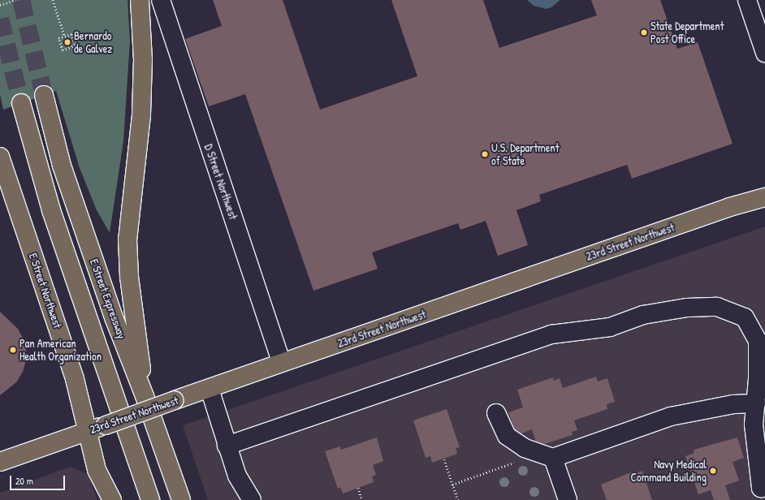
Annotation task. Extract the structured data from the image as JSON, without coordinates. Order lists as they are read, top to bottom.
{
  "streets": {
    "main road": ["23rd Street Northwest", "E Street Northwest", "E Street Expressway"],
    "street": ["D Street Northwest"]
  },
  "crossings": [
    ["D Street Northwest", "23rd Street Northwest"],
    ["23rd Street Northwest", "E Street Northwest"]
  ],
  "places": [
    "State Department Post Office",
    "Bernardo de Galvez",
    "U.S. Department of State",
    "Pan American Health Organization",
    "Navy Medical Command Building"
  ],
  "scale_bar": "20 m"
}
